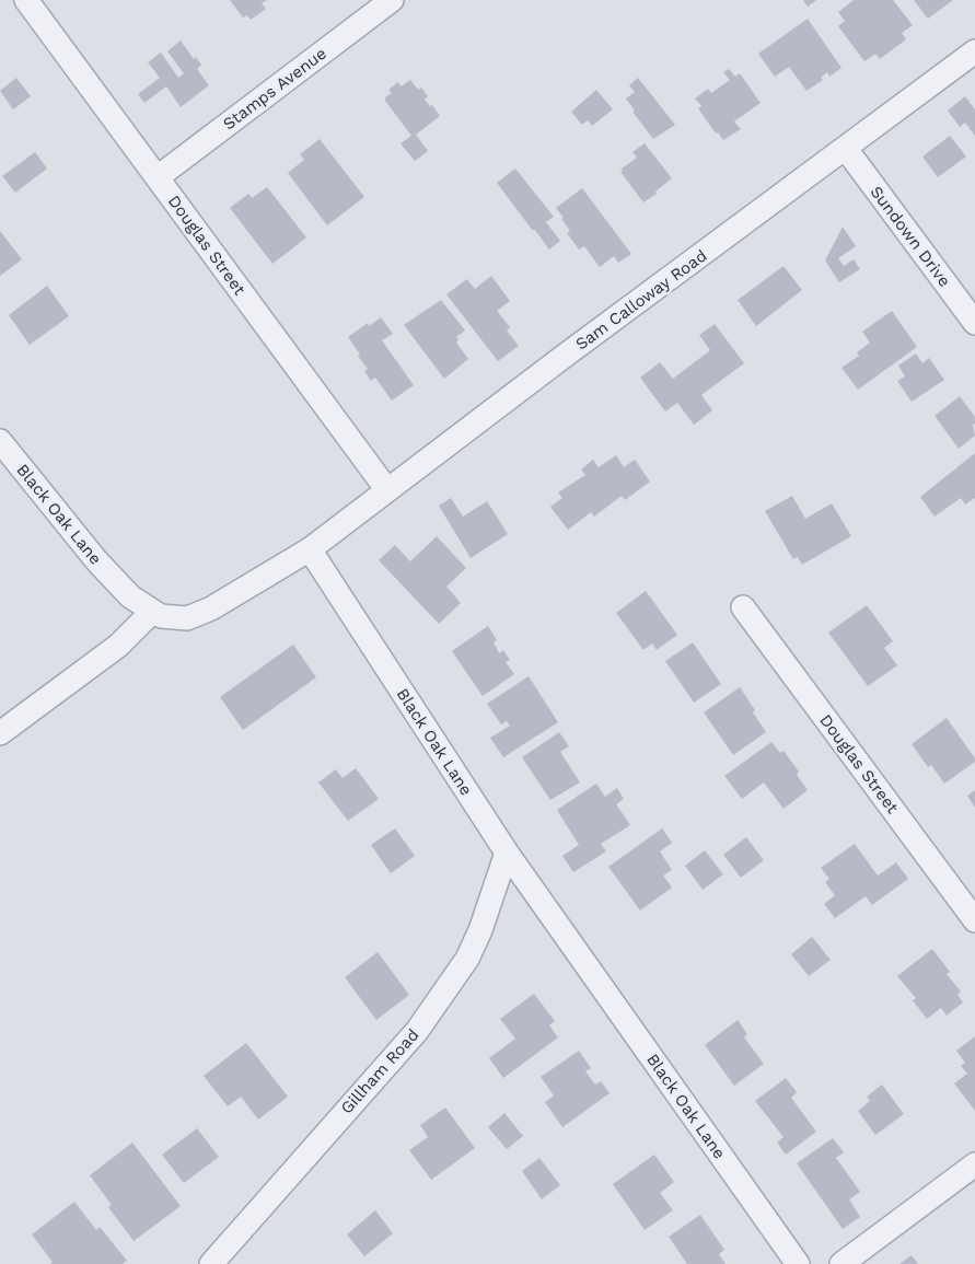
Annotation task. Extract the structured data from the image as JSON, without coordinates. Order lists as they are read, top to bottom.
{
  "streets": {
    "street": [
      "Stamps Avenue",
      "Sundown Drive",
      "Douglas Street",
      "Sam Calloway Road",
      "Black Oak Lane",
      "Gillham Road"
    ]
  },
  "crossings": [
    ["Stamps Avenue", "Douglas Street"],
    ["Sundown Drive", "Sam Calloway Road"],
    ["Douglas Street", "Sam Calloway Road"],
    ["Sam Calloway Road", "Black Oak Lane"],
    ["Black Oak Lane", "Gillham Road"]
  ]
}
